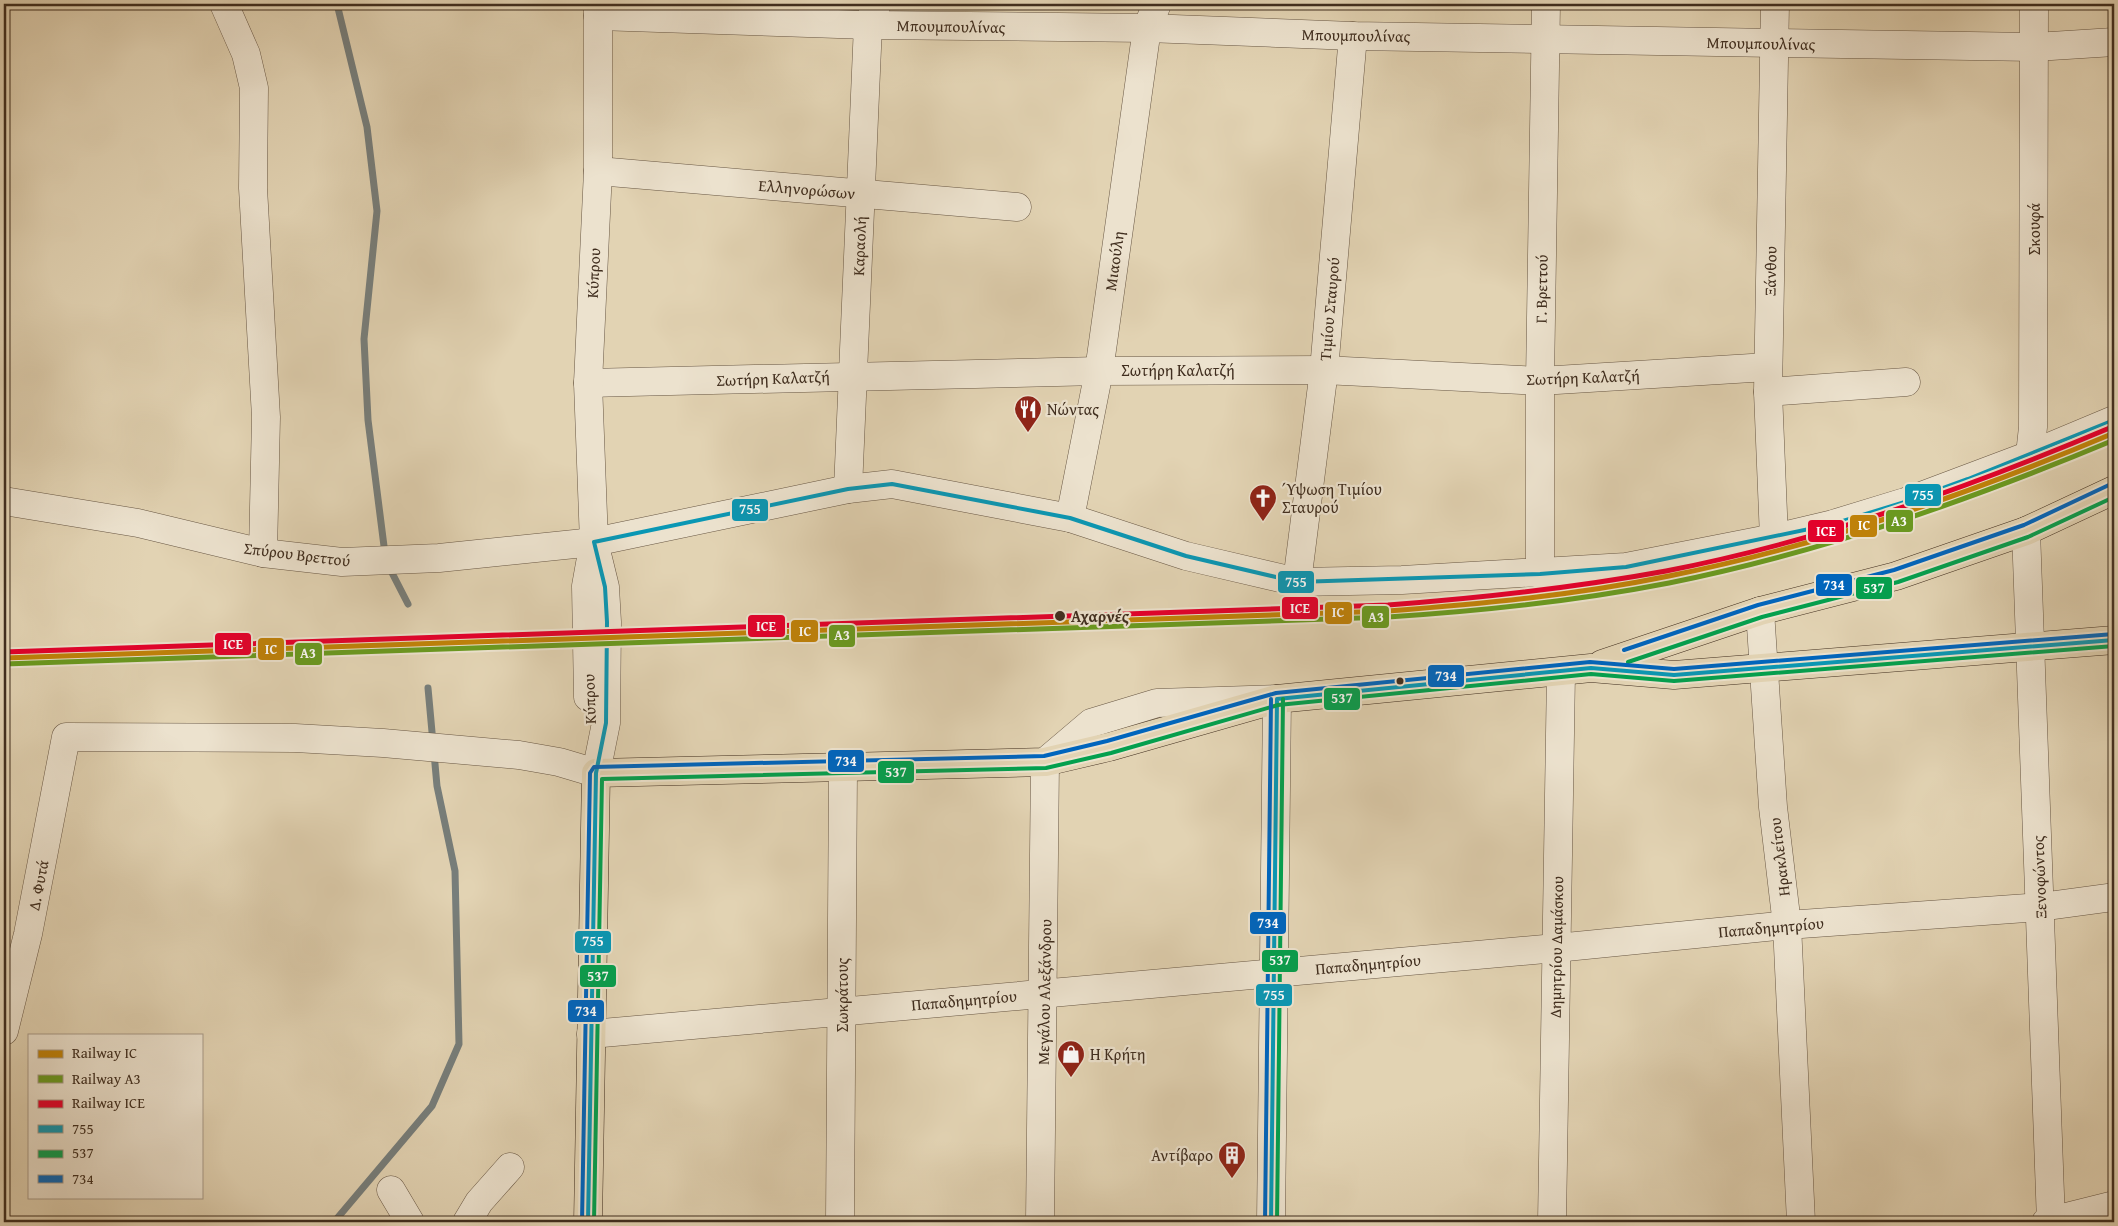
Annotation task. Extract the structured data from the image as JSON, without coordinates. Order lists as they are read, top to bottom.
{
  "streets": {
    "street": [
      "Μπουμπουλίνας",
      "Ελληνορώσων",
      "Σκουφά",
      "Καραολή",
      "Μιαούλη",
      "Ξάνθου",
      "Κύπρου",
      "Γ. Βρεττού",
      "Τιμίου Σταυρού",
      "Σωτήρη Καλατζή",
      "Σπύρου Βρεττού",
      "Ηρακλείτου",
      "Ξενοφώντος",
      "Δ. Φυτά",
      "Παπαδημητρίου",
      "Δημητρίου Δαμάσκου",
      "Μεγάλου Αλεξάνδρου",
      "Σωκράτους"
    ]
  },
  "crossings": [
    ["Μπουμπουλίνας", "Σκουφά"],
    ["Μπουμπουλίνας", "Καραολή"],
    ["Μπουμπουλίνας", "Μιαούλη"],
    ["Μπουμπουλίνας", "Ξάνθου"],
    ["Μπουμπουλίνας", "Κύπρου"],
    ["Μπουμπουλίνας", "Γ. Βρεττού"],
    ["Μπουμπουλίνας", "Τιμίου Σταυρού"],
    ["Ελληνορώσων", "Καραολή"],
    ["Ελληνορώσων", "Κύπρου"],
    ["Σκουφά", "Σπύρου Βρεττού"],
    ["Καραολή", "Σωτήρη Καλατζή"],
    ["Καραολή", "Σπύρου Βρεττού"],
    ["Μιαούλη", "Σωτήρη Καλατζή"],
    ["Μιαούλη", "Σπύρου Βρεττού"],
    ["Ξάνθου", "Σωτήρη Καλατζή"],
    ["Ξάνθου", "Σπύρου Βρεττού"],
    ["Κύπρου", "Σωτήρη Καλατζή"],
    ["Κύπρου", "Σπύρου Βρεττού"],
    ["Κύπρου", "Δ. Φυτά"],
    ["Γ. Βρεττού", "Σωτήρη Καλατζή"],
    ["Γ. Βρεττού", "Σπύρου Βρεττού"],
    ["Τιμίου Σταυρού", "Σωτήρη Καλατζή"],
    ["Τιμίου Σταυρού", "Σπύρου Βρεττού"],
    ["Ηρακλείτου", "Παπαδημητρίου"],
    ["Ξενοφώντος", "Παπαδημητρίου"],
    ["Παπαδημητρίου", "Δημητρίου Δαμάσκου"],
    ["Παπαδημητρίου", "Μεγάλου Αλεξάνδρου"],
    ["Παπαδημητρίου", "Σωκράτους"]
  ],
  "places": {
    "restaurant": ["Νώντας"],
    "church": ["Ύψωση Τιμίου Σταυρού"],
    "other": ["Αχαρνές"],
    "shop": ["Η Κρήτη"],
    "building": ["Αντίβαρο"]
  },
  "lines": [
    "transit line 755",
    "rail line ICE",
    "rail line IC",
    "rail line A3",
    "transit line 734",
    "transit line 537"
  ],
  "legend": [
    "Railway IC",
    "Railway A3",
    "Railway ICE",
    "755",
    "537",
    "734"
  ]
}
